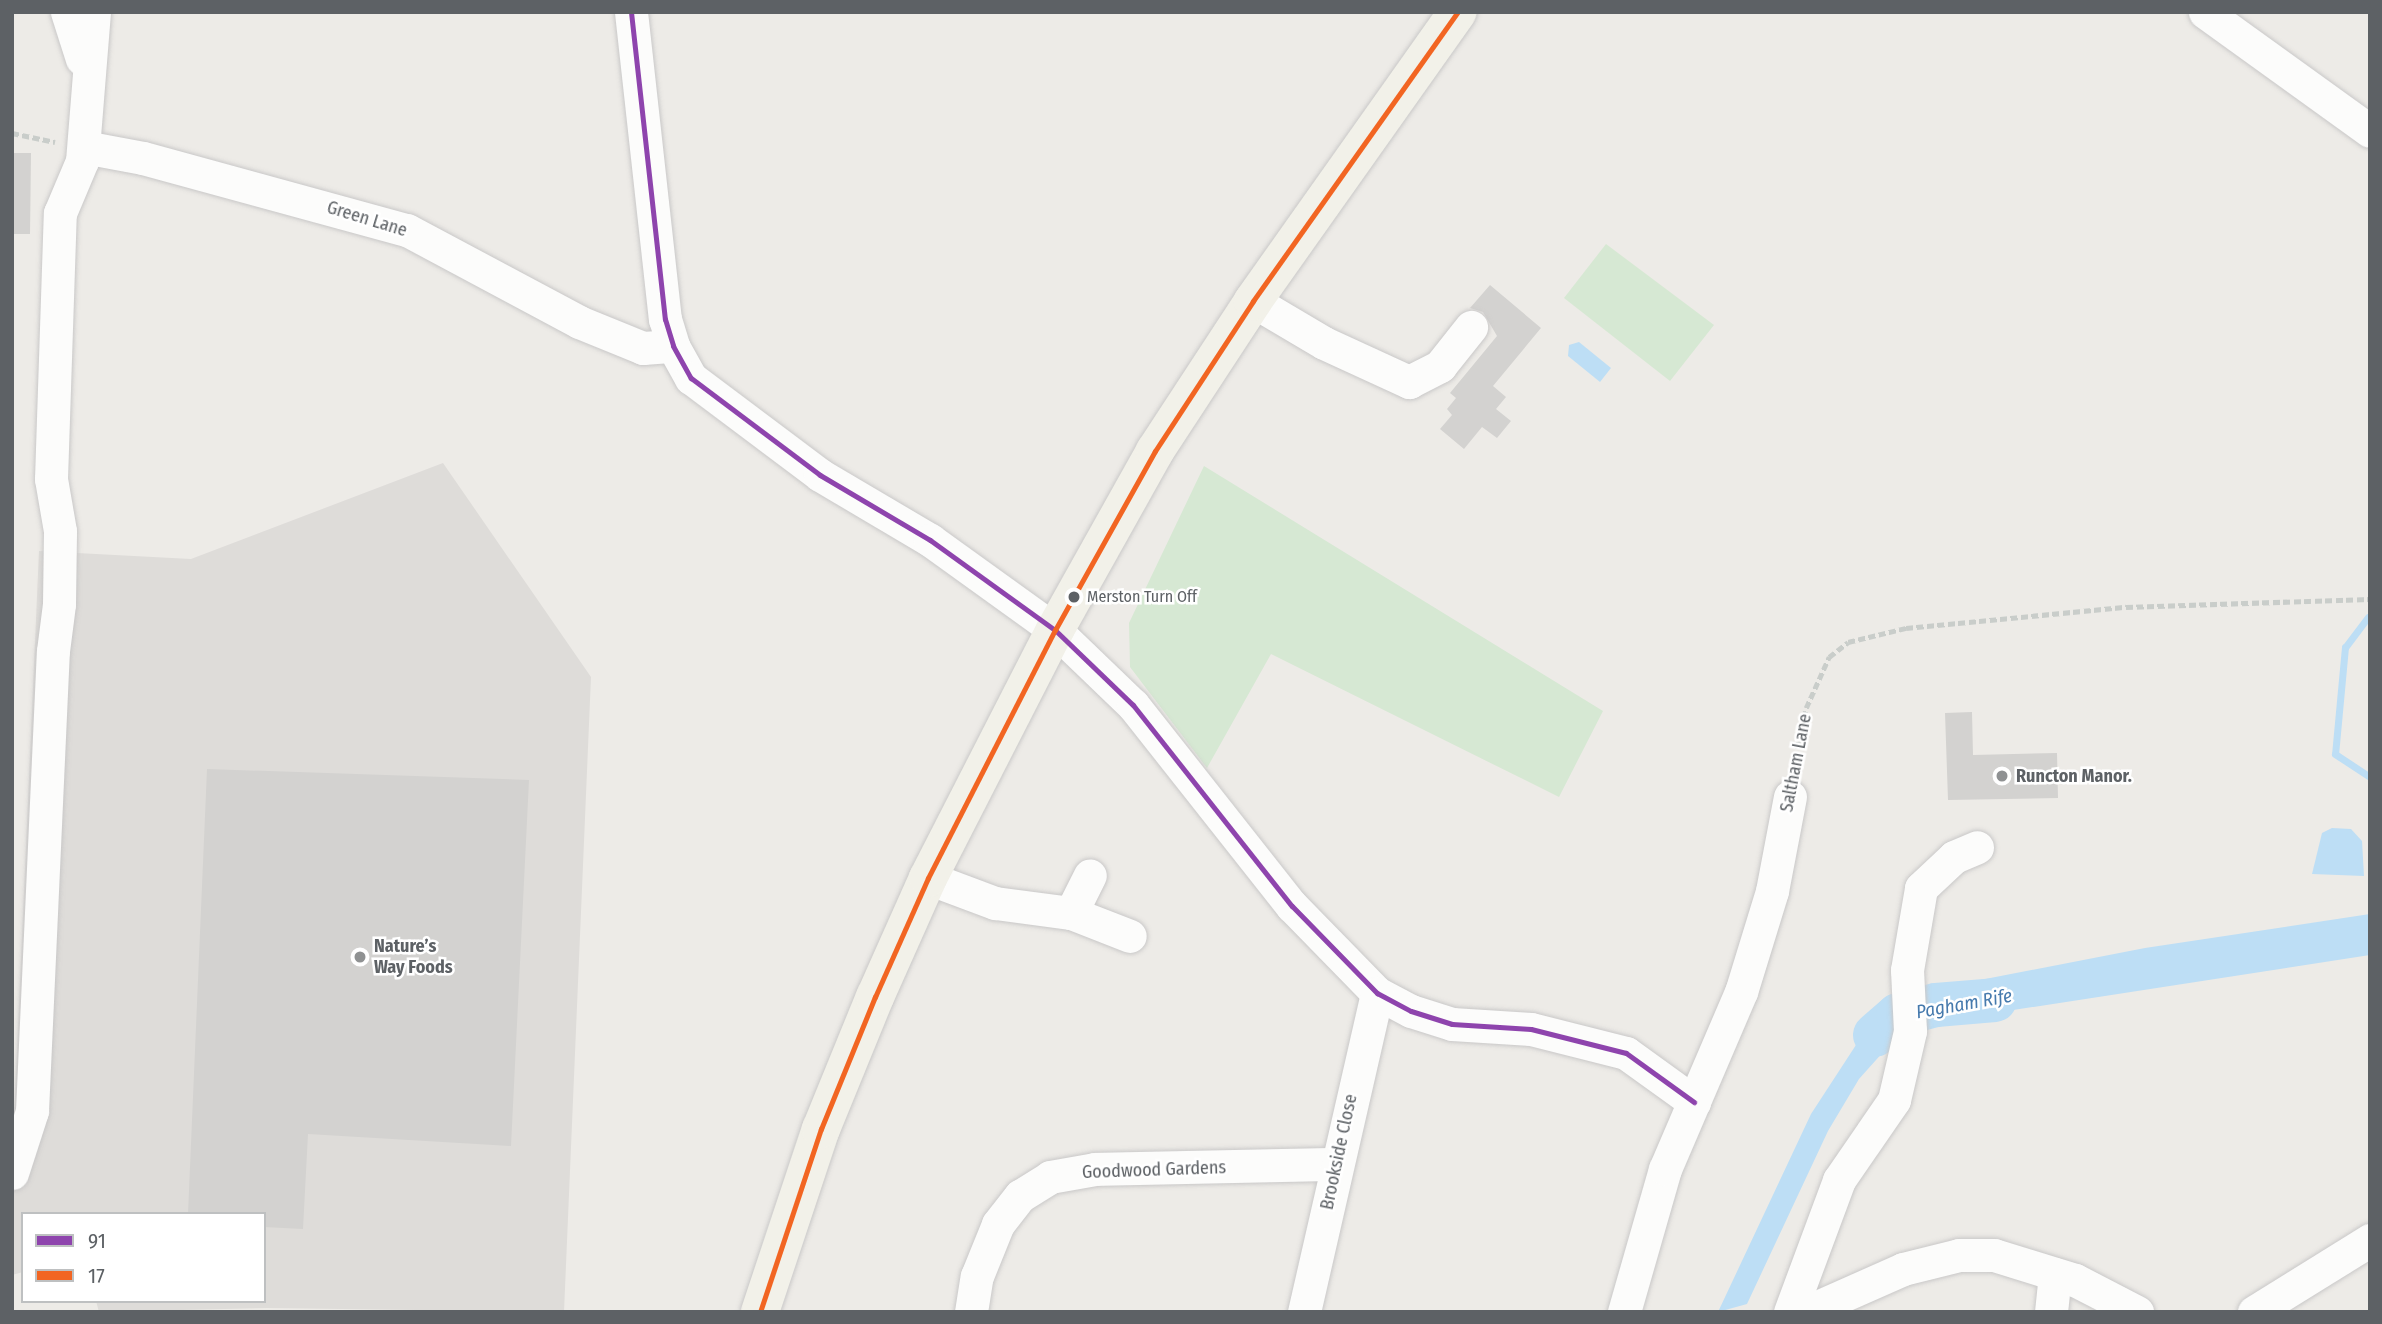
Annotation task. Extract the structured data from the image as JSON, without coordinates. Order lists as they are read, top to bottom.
{
  "streets": {
    "street": [
      "Green Lane",
      "Saltham Lane",
      "Brookside Close",
      "Goodwood Gardens"
    ]
  },
  "crossings": [
    ["Brookside Close", "Goodwood Gardens"]
  ],
  "water": ["Pagham Rife"],
  "places": ["Merston Turn Off", "Runcton Manor.", "Nature’s Way Foods"],
  "lines": ["transit line 91", "transit line 17"],
  "legend": ["91", "17"]
}
